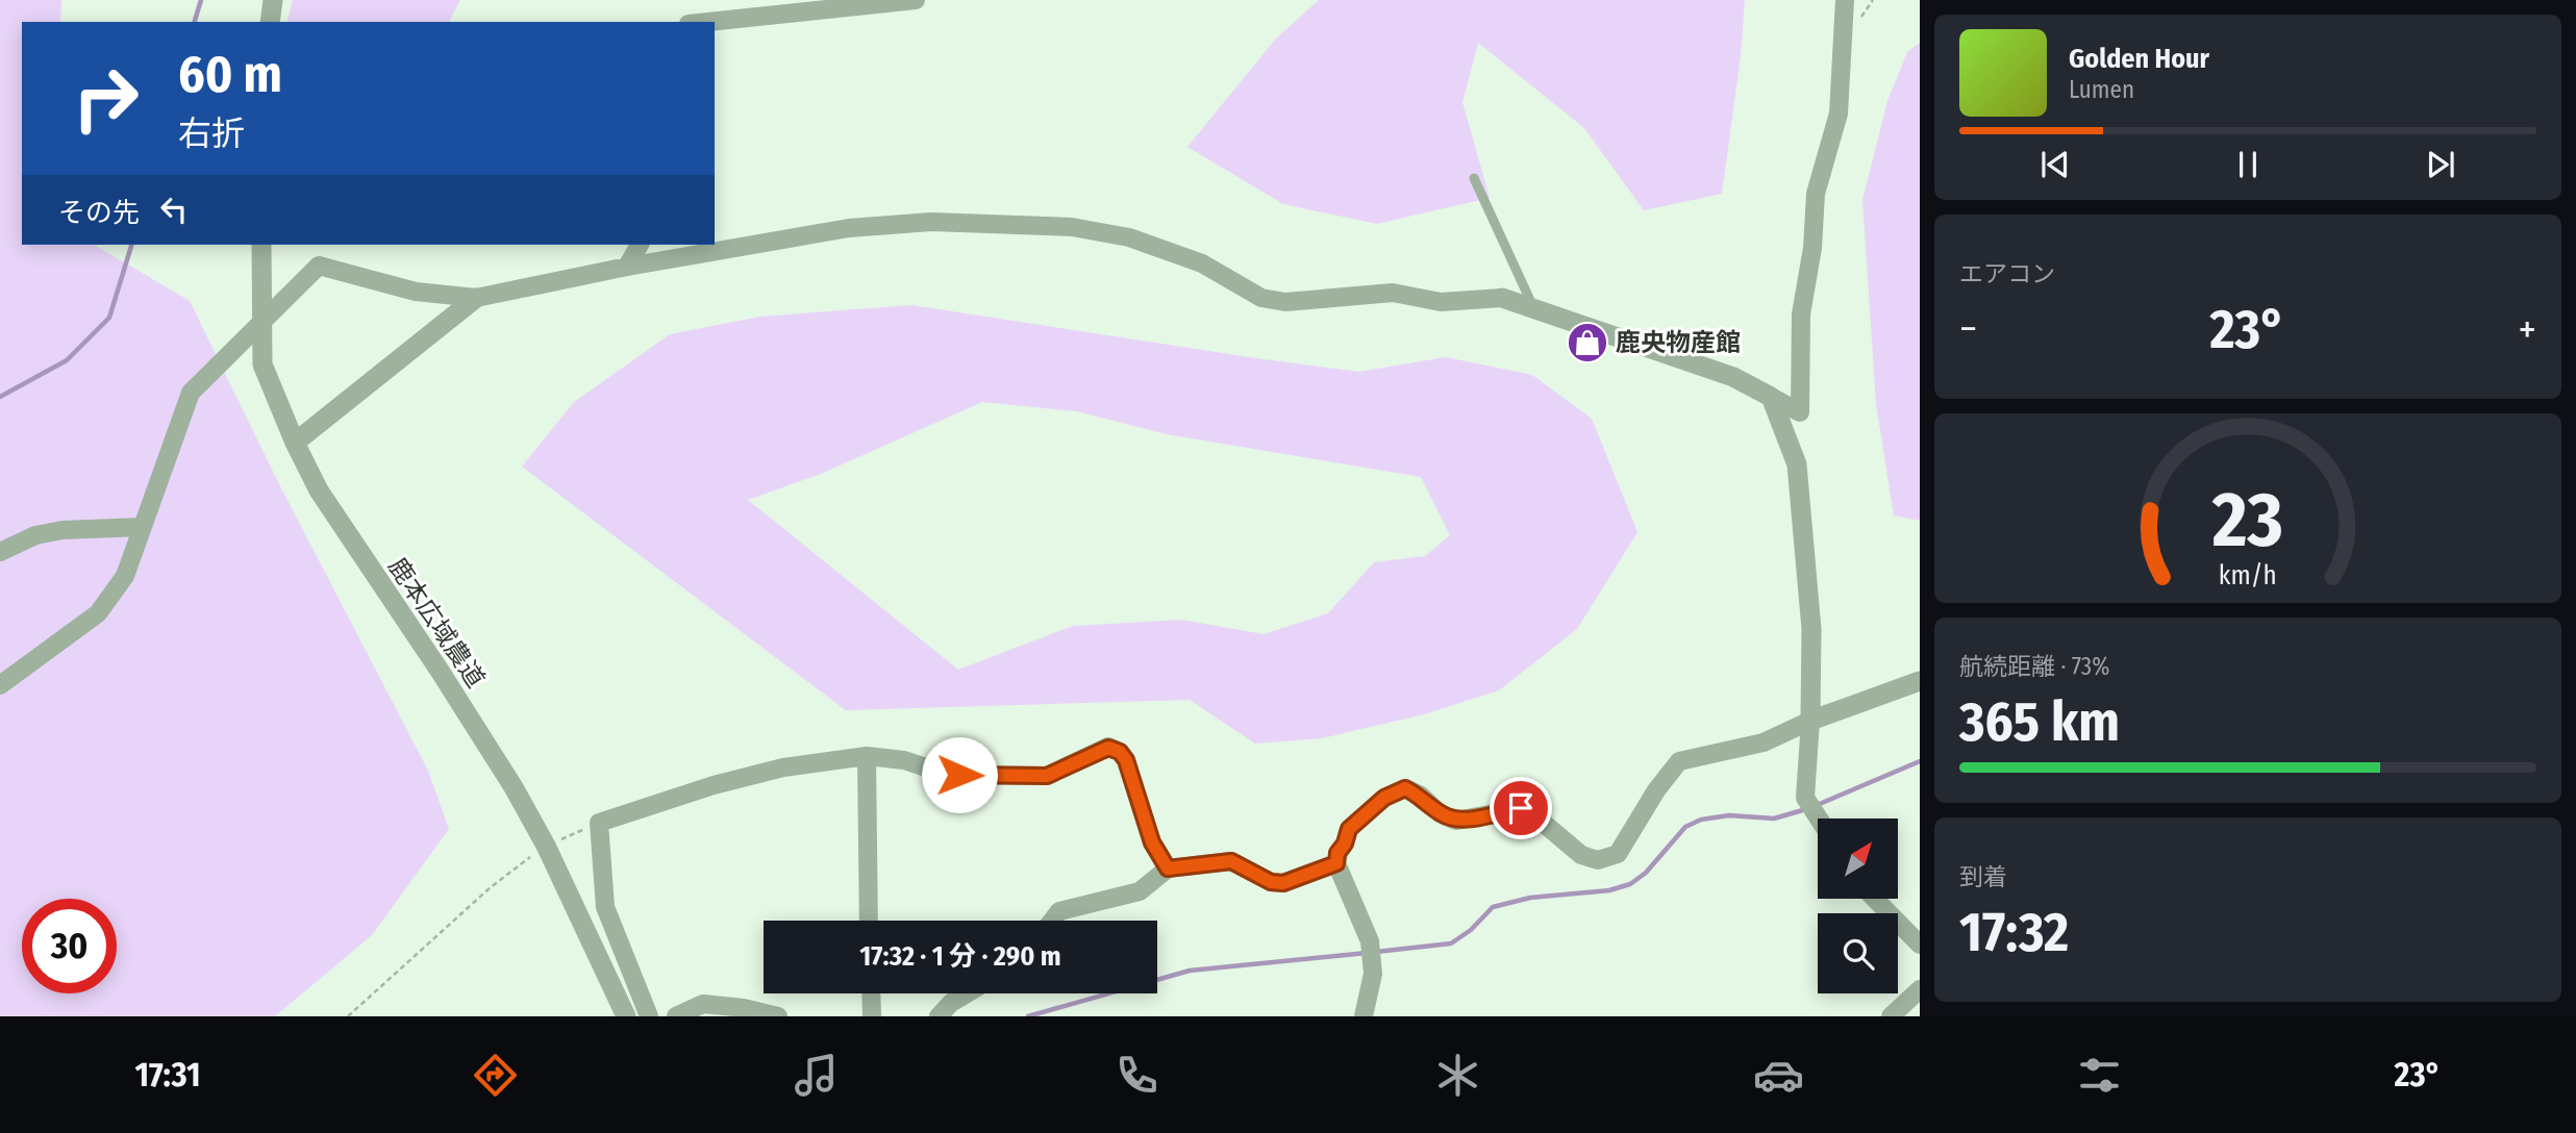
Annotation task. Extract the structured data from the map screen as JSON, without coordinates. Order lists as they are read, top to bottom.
{
  "streets": {
    "street": ["鹿本広域農道"]
  },
  "places": {
    "shop": ["鹿央物産館"]
  },
  "north": "top right",
  "page": {
    "turn": ["60 m", "右折"],
    "song": ["Golden Hour", "Lumen"],
    "then": "その先",
    "tile": [
      "エアコン",
      ["航続距離 · 73%", "365 km"],
      ["到着", "17:32"]
    ],
    "heat": ["−", "23°", "+"],
    "limit": "30",
    "trip": "17:32 · 1 分 · 290 m",
    "tabs": ["17:31", "23°"],
    "gauge": ["23", "km/h"]
  }
}
